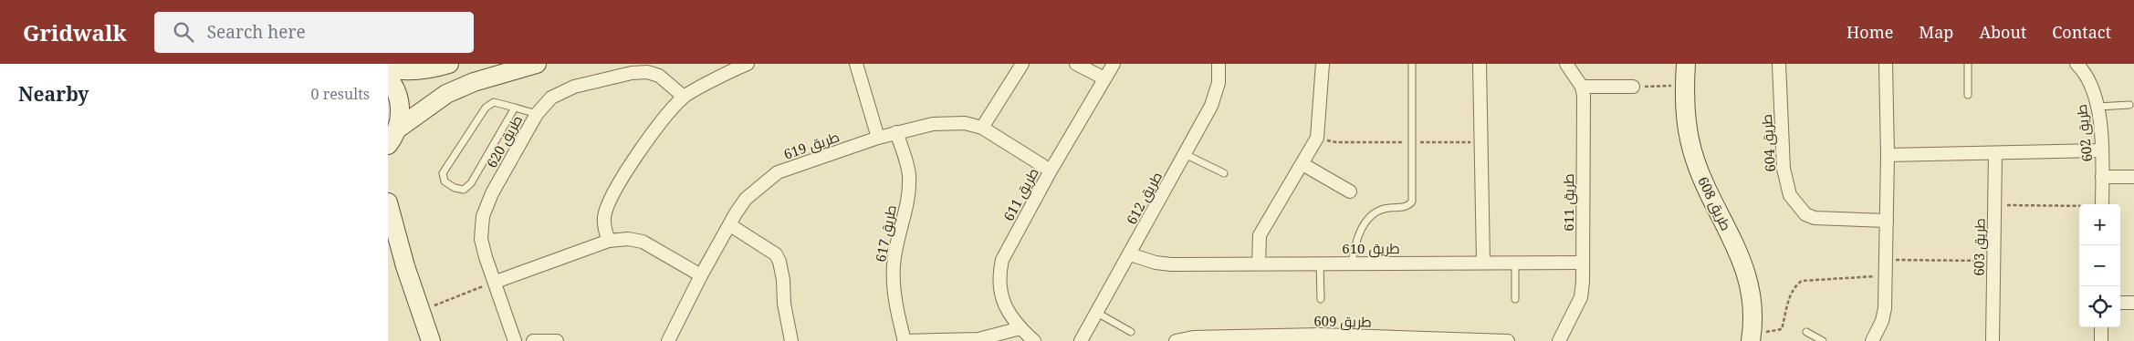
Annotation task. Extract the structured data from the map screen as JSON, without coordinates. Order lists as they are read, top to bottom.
{
  "streets": {
    "street": [
      "طريق 602",
      "طريق 620",
      "طريق 604",
      "طريق 619",
      "طريق 611",
      "طريق 612",
      "طريق 608",
      "طريق 617",
      "طريق 603",
      "طريق 610",
      "طريق 609"
    ]
  },
  "crossings": [
    ["طريق 619", "طريق 611"],
    ["طريق 619", "طريق 617"],
    ["طريق 611", "طريق 617"],
    ["طريق 611", "طريق 610"],
    ["طريق 612", "طريق 610"]
  ],
  "page": {
    "header": "Gridwalk",
    "search": "Search here",
    "nav": [
      "Home",
      "Map",
      "About",
      "Contact"
    ],
    "heading": ["Nearby", "0 results"],
    "map_buttons": ["+", "−"]
  }
}
